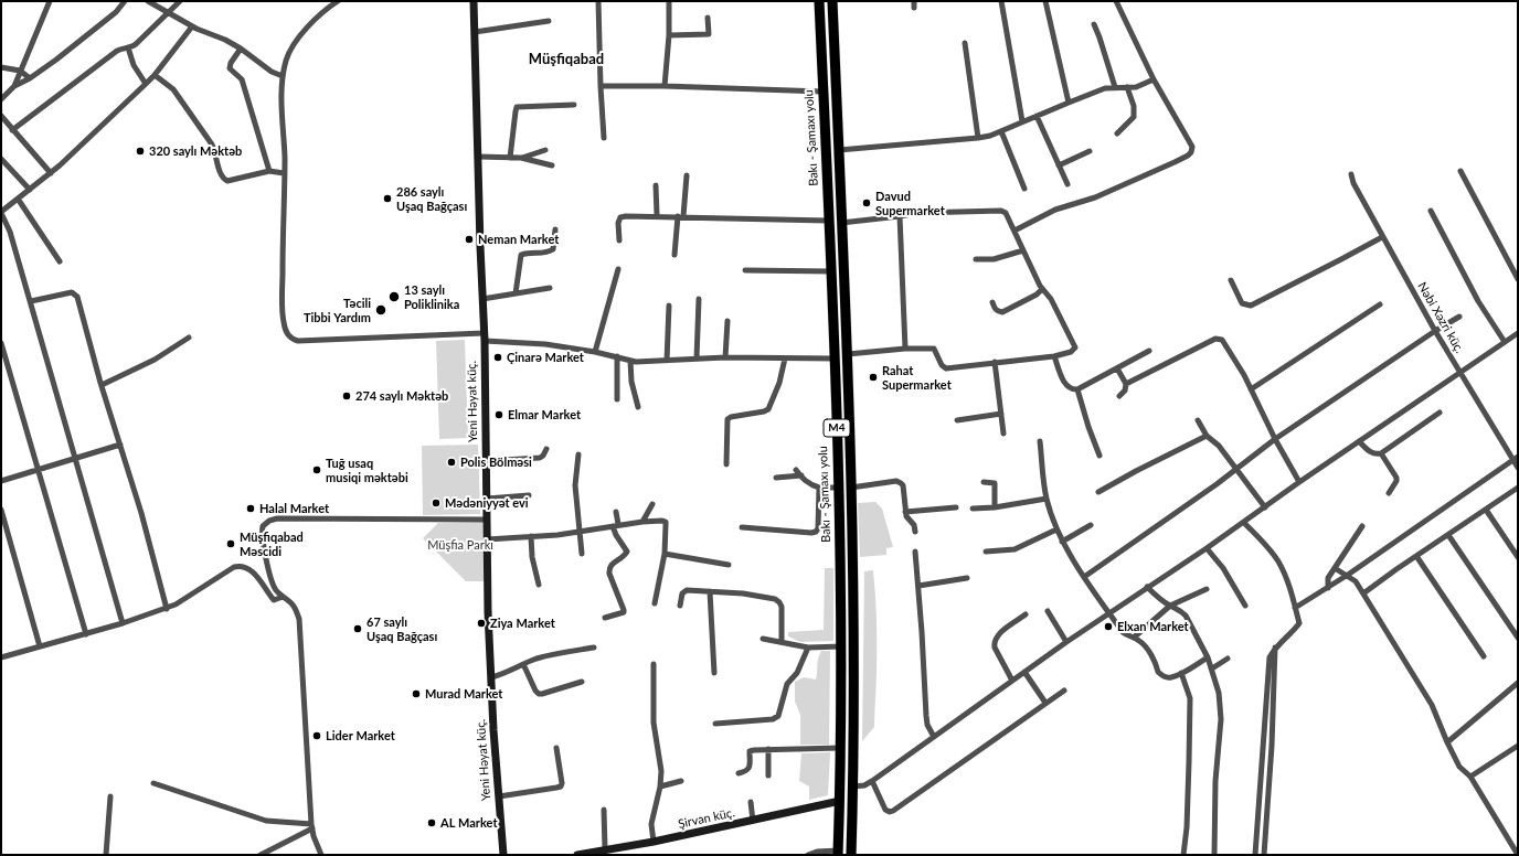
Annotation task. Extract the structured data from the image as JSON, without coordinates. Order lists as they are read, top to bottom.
{
  "streets": {
    "highway": ["Bakı - Şamaxı yolu", "M4"],
    "street": ["Nəbi Xəzri küç.", "Yeni Həyat küç.", "Şirvan küç."]
  },
  "crossings": [
    ["Bakı - Şamaxı yolu", "Şirvan küç."]
  ],
  "districts": ["Müşfiqabad"],
  "parks": ["Müşfia Parkı"],
  "places": [
    "320 saylı Məktəb",
    "286 saylı Uşaq Bağçası",
    "Davud Supermarket",
    "Neman Market",
    "13 saylı Poliklinika",
    "Təcili Tibbi Yardım",
    "Çinarə Market",
    "Rahat Supermarket",
    "274 saylı Məktəb",
    "Elmar Market",
    "Polis Bölməsi",
    "Tuğ usaq musiqi məktəbi",
    "Mədəniyyət evi",
    "Halal Market",
    "Müşfiqabad Məscidi",
    "Ziya Market",
    "Elxan Market",
    "67 saylı Uşaq Bağçası",
    "Murad Market",
    "Lider Market",
    "AL Market"
  ]
}
